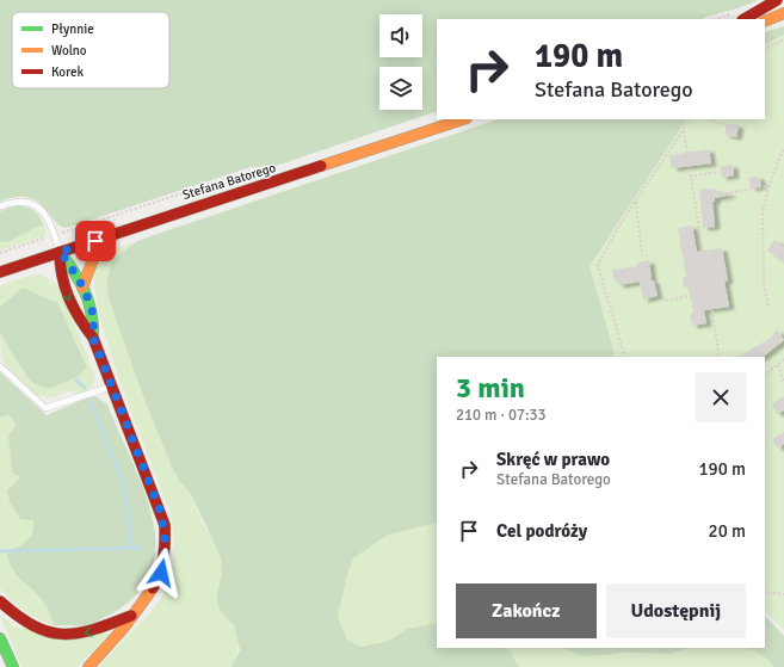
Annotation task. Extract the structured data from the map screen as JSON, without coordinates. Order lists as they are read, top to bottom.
{
  "streets": {
    "main road": ["Stefana Batorego"]
  },
  "legend": ["Płynnie", "Wolno", "Korek"],
  "page": {
    "turn": ["190 m", "Stefana Batorego"],
    "heading": ["3 min", "210 m · 07:33"],
    "list": [
      {
        "name": "Skręć w prawo",
        "note": "Stefana Batorego",
        "value": "190 m"
      },
      {
        "name": "Cel podróży",
        "value": "20 m"
      }
    ],
    "buttons": ["Zakończ", "Udostępnij"]
  }
}
